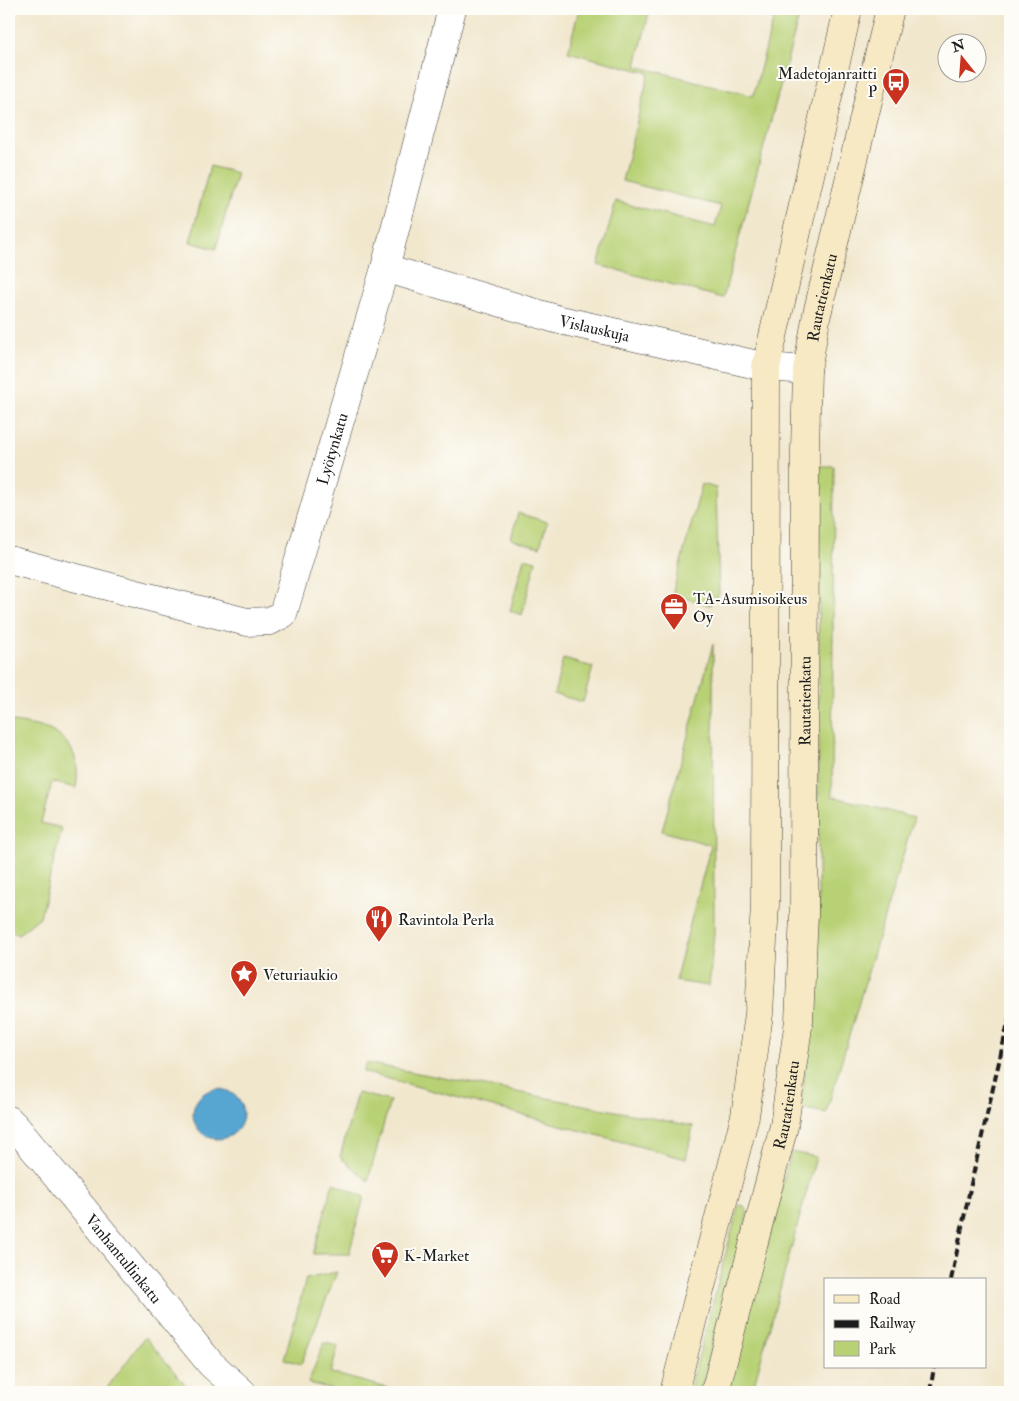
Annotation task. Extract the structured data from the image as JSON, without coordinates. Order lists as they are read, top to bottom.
{
  "streets": {
    "main road": ["Rautatienkatu"],
    "street": ["Vislauskuja", "Lyötynkatu", "Vanhantullinkatu"]
  },
  "crossings": [
    ["Rautatienkatu", "Vislauskuja"],
    ["Vislauskuja", "Lyötynkatu"]
  ],
  "places": {
    "bus stop": ["Madetojanraitti P"],
    "office": ["TA-Asumisoikeus Oy"],
    "restaurant": ["Ravintola Perla"],
    "place": ["Veturiaukio"],
    "supermarket": ["K-Market"]
  },
  "legend": ["Road", "Railway", "Park"],
  "north": "top"
}
